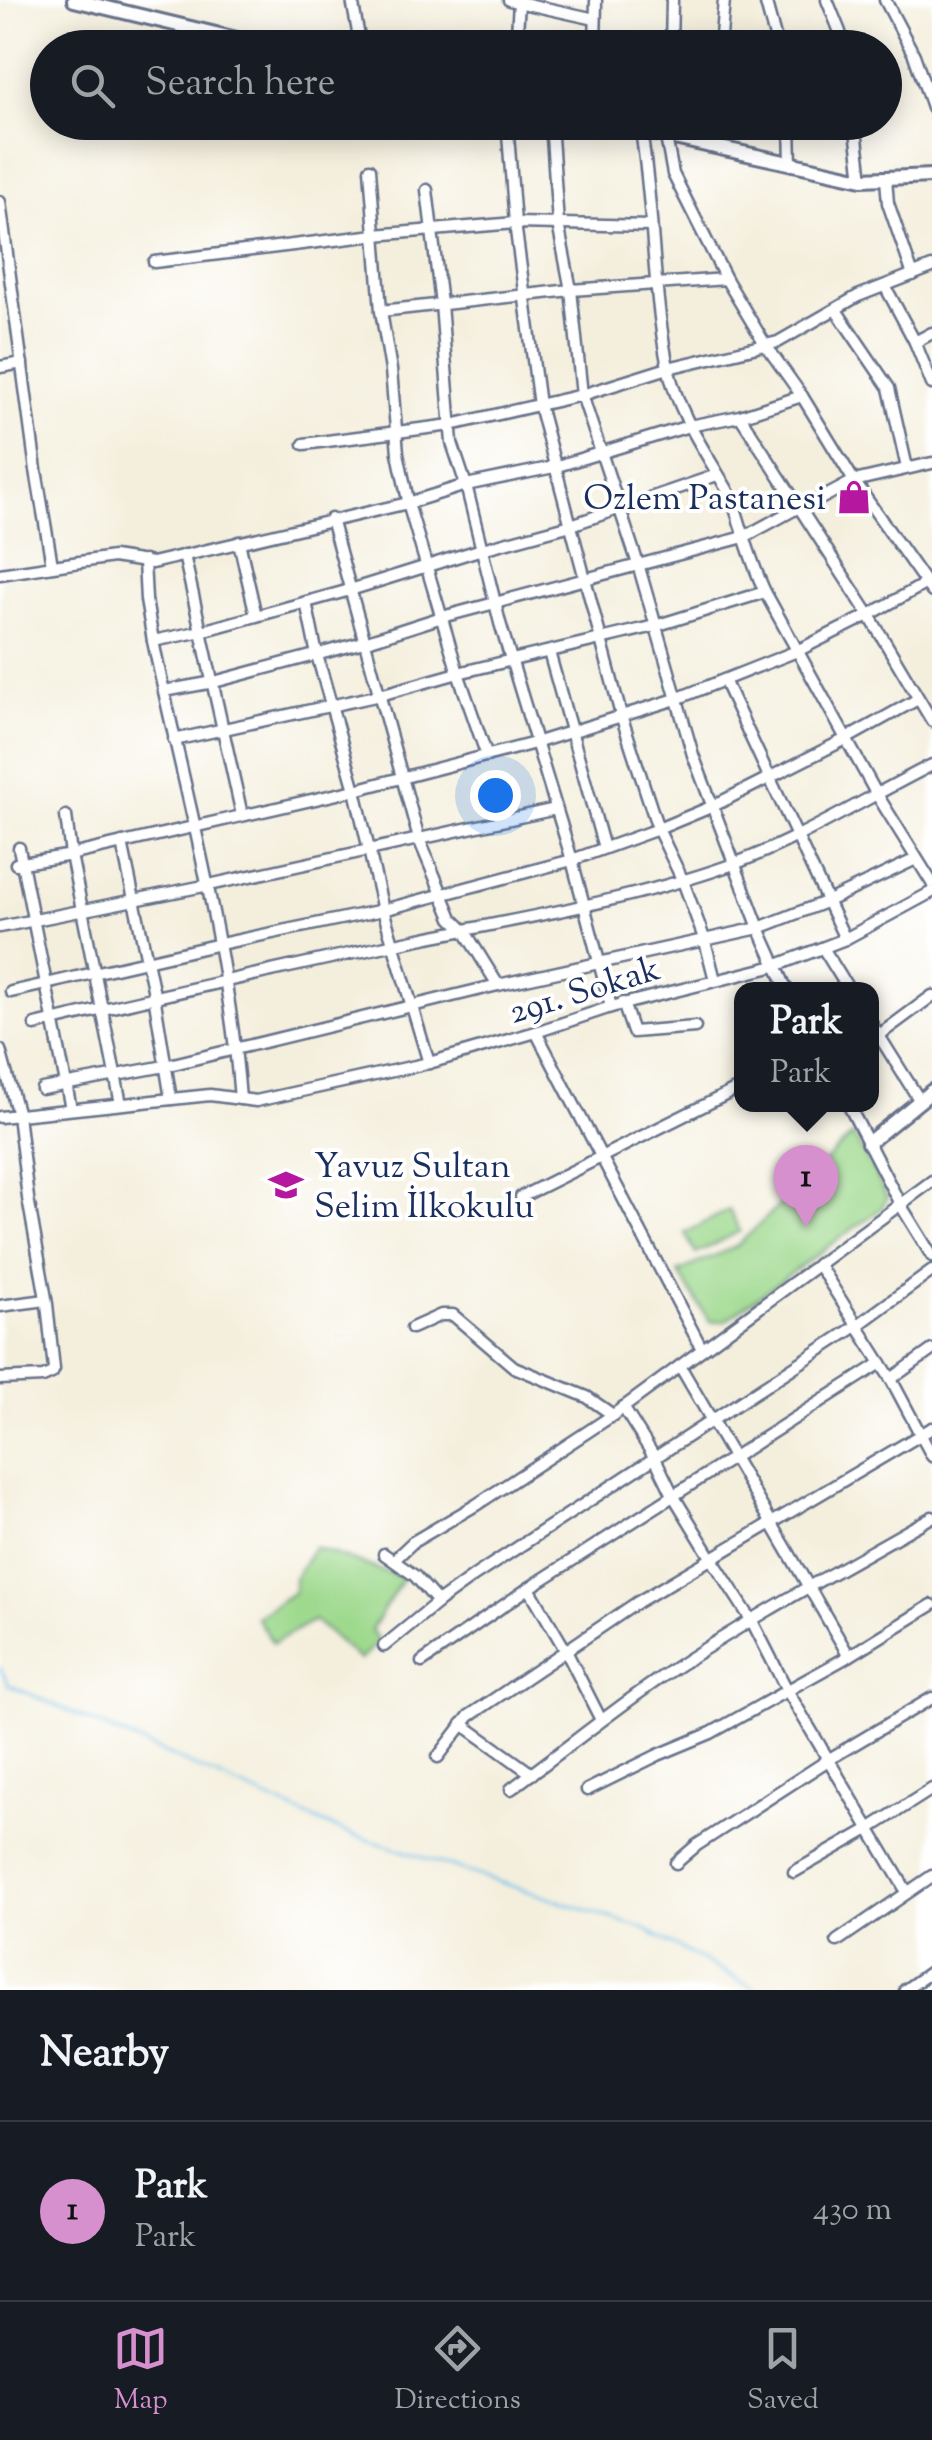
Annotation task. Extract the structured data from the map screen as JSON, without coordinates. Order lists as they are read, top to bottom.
{
  "streets": {
    "street": ["291. Sokak"]
  },
  "places": {
    "shop": ["Ozlem Pastanesi"],
    "school or university": ["Yavuz Sultan Selim İlkokulu"]
  },
  "page": {
    "search": "Search here",
    "popup": ["Park", "Park"],
    "pins": "1",
    "heading": "Nearby",
    "list": [
      {
        "mark": "1",
        "name": "Park",
        "note": "Park",
        "value": "430 m"
      }
    ],
    "nav": ["Map", "Directions", "Saved"]
  }
}
